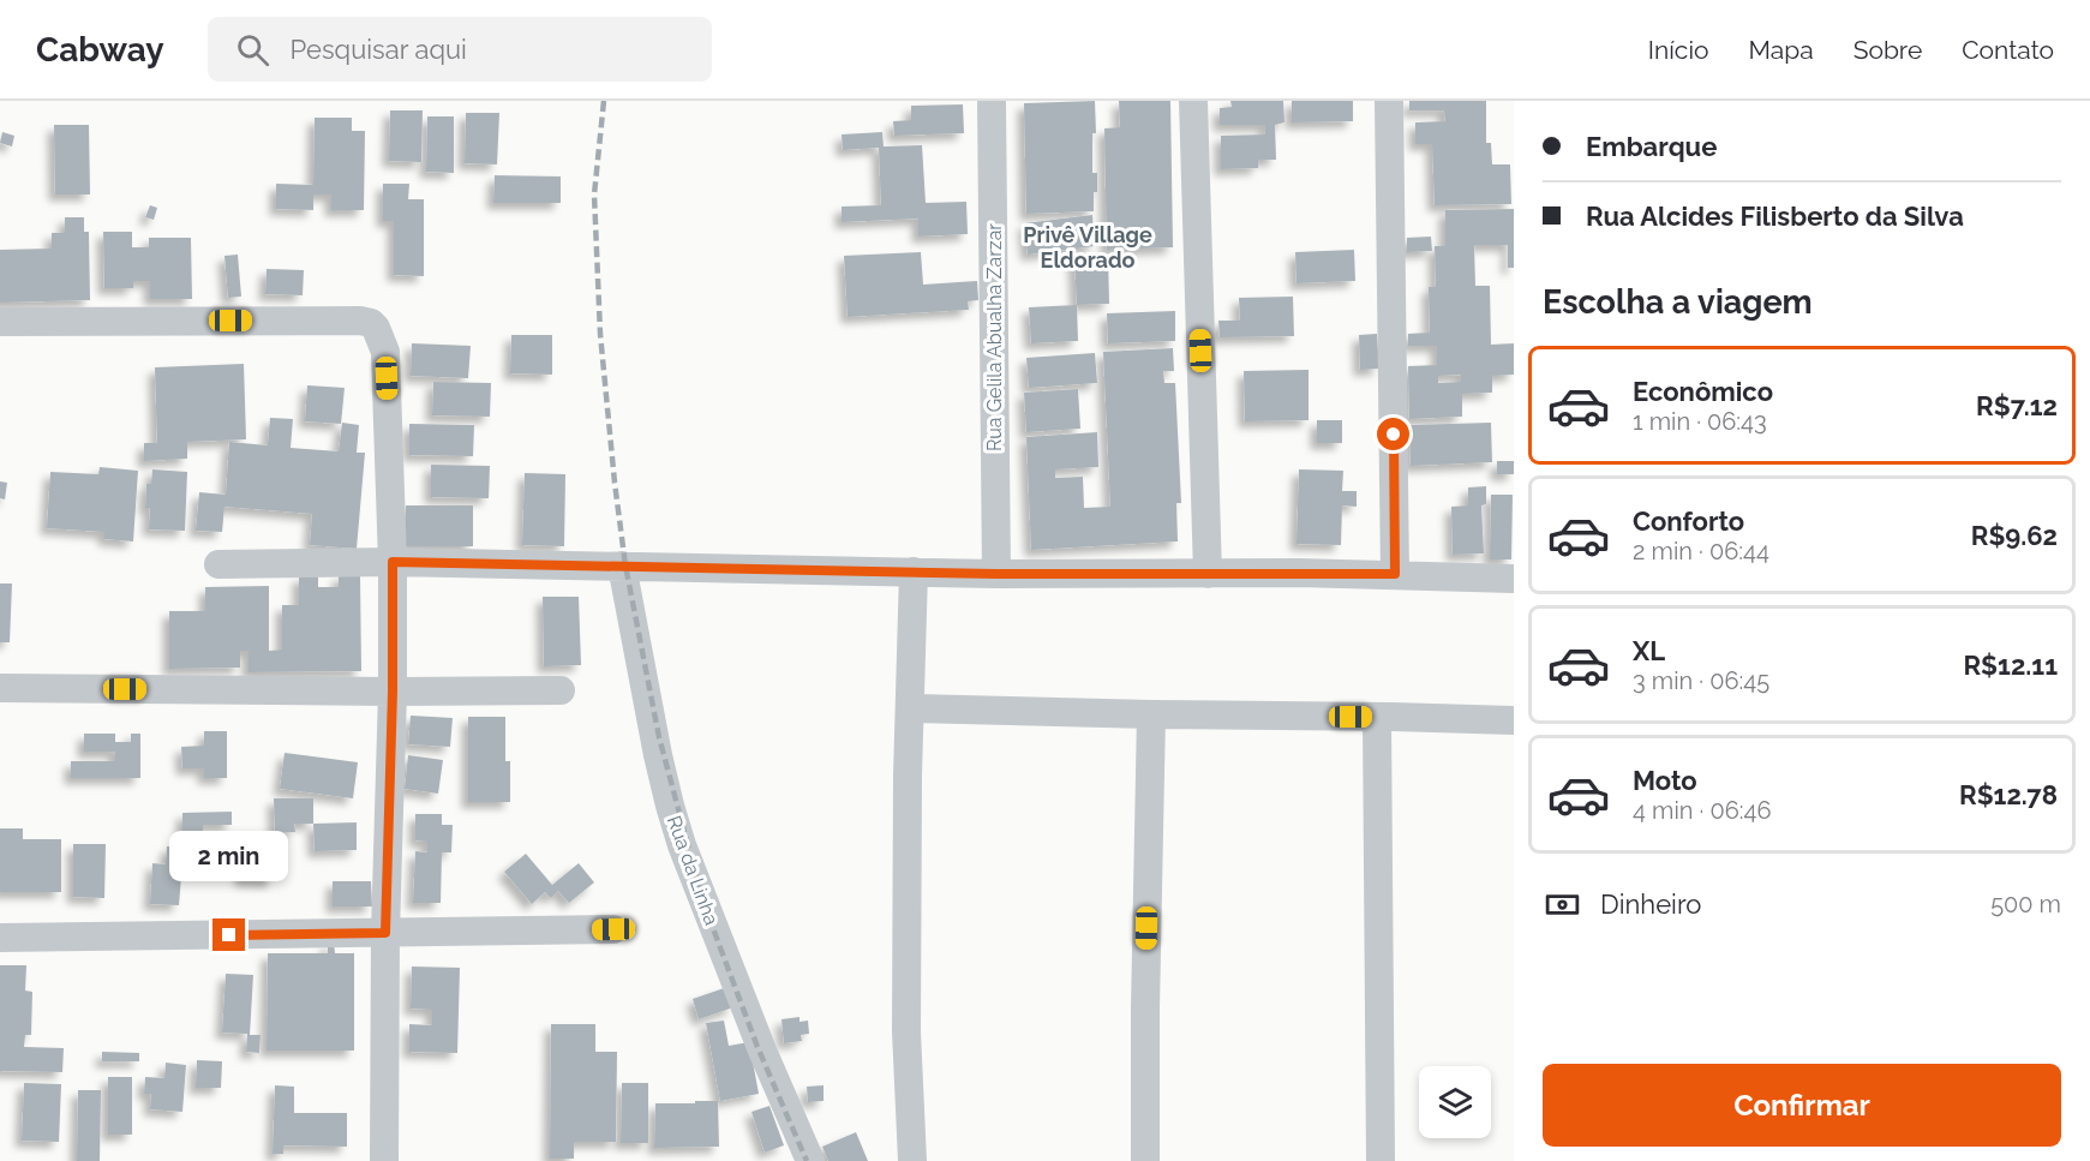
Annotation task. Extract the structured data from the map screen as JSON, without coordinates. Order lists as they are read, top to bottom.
{
  "streets": {
    "street": ["Rua Gelila Abualha Zarzar", "Rua da Linha"]
  },
  "districts": ["Privê Village Eldorado"],
  "page": {
    "header": "Cabway",
    "search": "Pesquisar aqui",
    "nav": [
      "Início",
      "Mapa",
      "Sobre",
      "Contato"
    ],
    "banner": ["Embarque", "Rua Alcides Filisberto da Silva"],
    "heading": "Escolha a viagem",
    "list": [
      {
        "name": "Econômico",
        "note": "1 min · 06:43",
        "value": "R$7.12"
      },
      {
        "name": "Conforto",
        "note": "2 min · 06:44",
        "value": "R$9.62"
      },
      {
        "name": "XL",
        "note": "3 min · 06:45",
        "value": "R$12.11"
      },
      {
        "name": "Moto",
        "note": "4 min · 06:46",
        "value": "R$12.78"
      }
    ],
    "bubble": "2 min",
    "pay": ["Dinheiro", "500 m"],
    "buttons": "Confirmar"
  }
}
